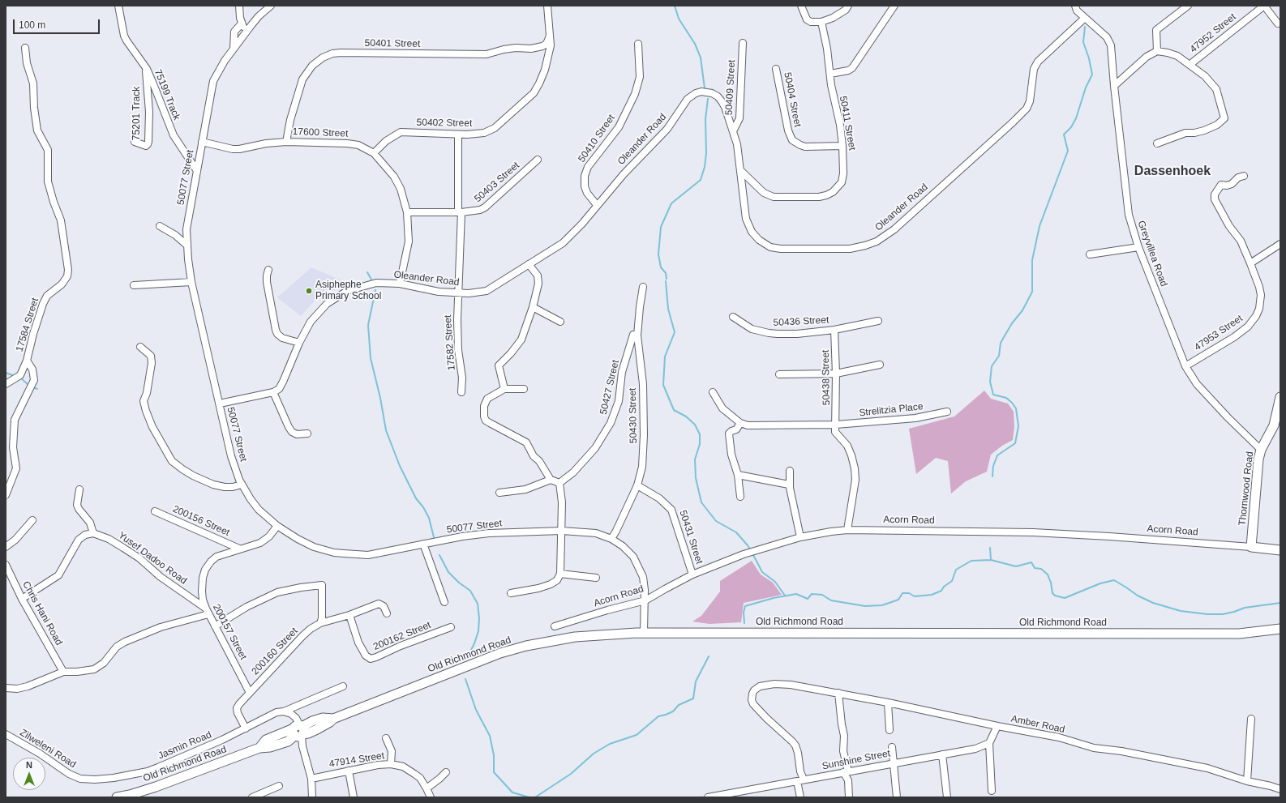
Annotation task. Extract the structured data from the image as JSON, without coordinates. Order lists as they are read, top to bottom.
{
  "streets": {
    "street": [
      "47952 Street",
      "50401 Street",
      "50409 Street",
      "75199 Track",
      "50404 Street",
      "75201 Track",
      "50402 Street",
      "50411 Street",
      "17600 Street",
      "50410 Street",
      "Oleander Road",
      "50077 Street",
      "50403 Street",
      "Greyvillea Road",
      "50436 Street",
      "17584 Street",
      "47953 Street",
      "17582 Street",
      "50438 Street",
      "50427 Street",
      "Strelitzia Place",
      "50430 Street",
      "Thornwood Road",
      "Acorn Road",
      "200156 Street",
      "50431 Street",
      "Yusef Dadoo Road",
      "Chris Hani Road",
      "Old Richmond Road",
      "200157 Street",
      "200162 Street",
      "200160 Street",
      "Amber Road",
      "Jasmin Road",
      "Zilweleni Road",
      "47914 Street",
      "Sunshine Street"
    ]
  },
  "crossings": [
    ["50401 Street", "50402 Street"],
    ["50401 Street", "17600 Street"],
    ["50409 Street", "Oleander Road"],
    ["75199 Track", "75201 Track"],
    ["75199 Track", "50077 Street"],
    ["50404 Street", "50411 Street"],
    ["50402 Street", "17600 Street"],
    ["50402 Street", "17582 Street"],
    ["50411 Street", "Oleander Road"],
    ["17600 Street", "Oleander Road"],
    ["17600 Street", "50077 Street"],
    ["17600 Street", "50403 Street"],
    ["50410 Street", "Oleander Road"],
    ["Oleander Road", "Greyvillea Road"],
    ["Oleander Road", "17582 Street"],
    ["50077 Street", "50430 Street"],
    ["50077 Street", "Acorn Road"],
    ["50077 Street", "Old Richmond Road"],
    ["50077 Street", "200157 Street"],
    ["50403 Street", "17582 Street"],
    ["Greyvillea Road", "47953 Street"],
    ["Greyvillea Road", "Thornwood Road"],
    ["50436 Street", "50438 Street"],
    ["50438 Street", "Strelitzia Place"],
    ["50427 Street", "50430 Street"],
    ["50430 Street", "50431 Street"],
    ["Thornwood Road", "Acorn Road"],
    ["Acorn Road", "50431 Street"],
    ["200156 Street", "200157 Street"],
    ["Yusef Dadoo Road", "200157 Street"],
    ["200157 Street", "200160 Street"],
    ["200162 Street", "200160 Street"],
    ["200160 Street", "Jasmin Road"],
    ["Amber Road", "Sunshine Street"],
    ["Jasmin Road", "Zilweleni Road"]
  ],
  "districts": ["Dassenhoek"],
  "places": ["Asiphephe Primary School"],
  "scale_bar": "100 m",
  "north": "top"
}
